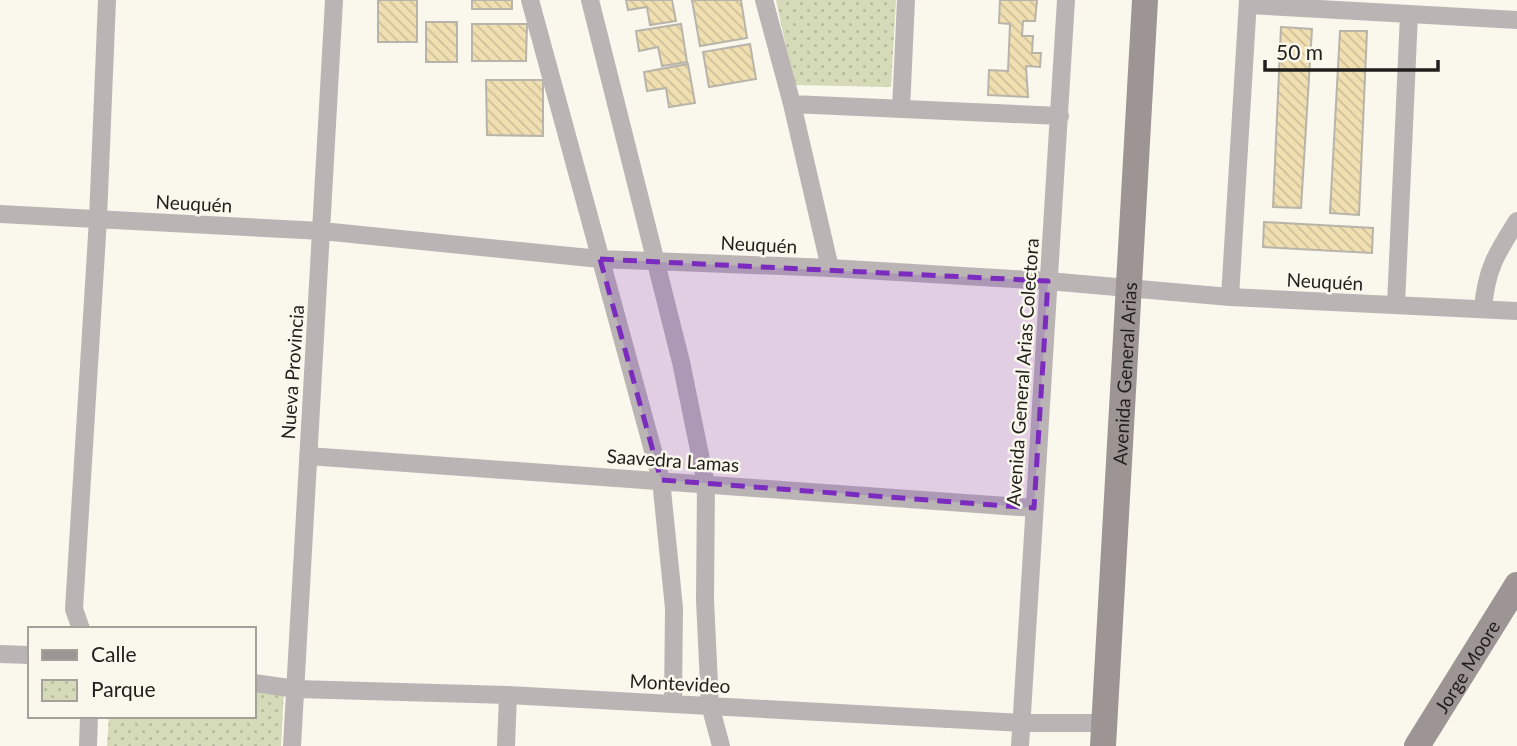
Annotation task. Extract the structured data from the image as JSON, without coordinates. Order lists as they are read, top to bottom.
{
  "streets": {
    "main road": ["Avenida General Arias", "Jorge Moore"],
    "street": [
      "Neuquén",
      "Nueva Provincia",
      "Avenida General Arias Colectora",
      "Saavedra Lamas",
      "Montevideo"
    ]
  },
  "crossings": [
    ["Neuquén", "Nueva Provincia"],
    ["Neuquén", "Avenida General Arias Colectora"],
    ["Neuquén", "Avenida General Arias"],
    ["Nueva Provincia", "Saavedra Lamas"],
    ["Nueva Provincia", "Montevideo"],
    ["Avenida General Arias Colectora", "Saavedra Lamas"],
    ["Avenida General Arias Colectora", "Montevideo"],
    ["Avenida General Arias", "Montevideo"]
  ],
  "legend": ["Calle", "Parque"],
  "scale_bar": "50 m"
}
